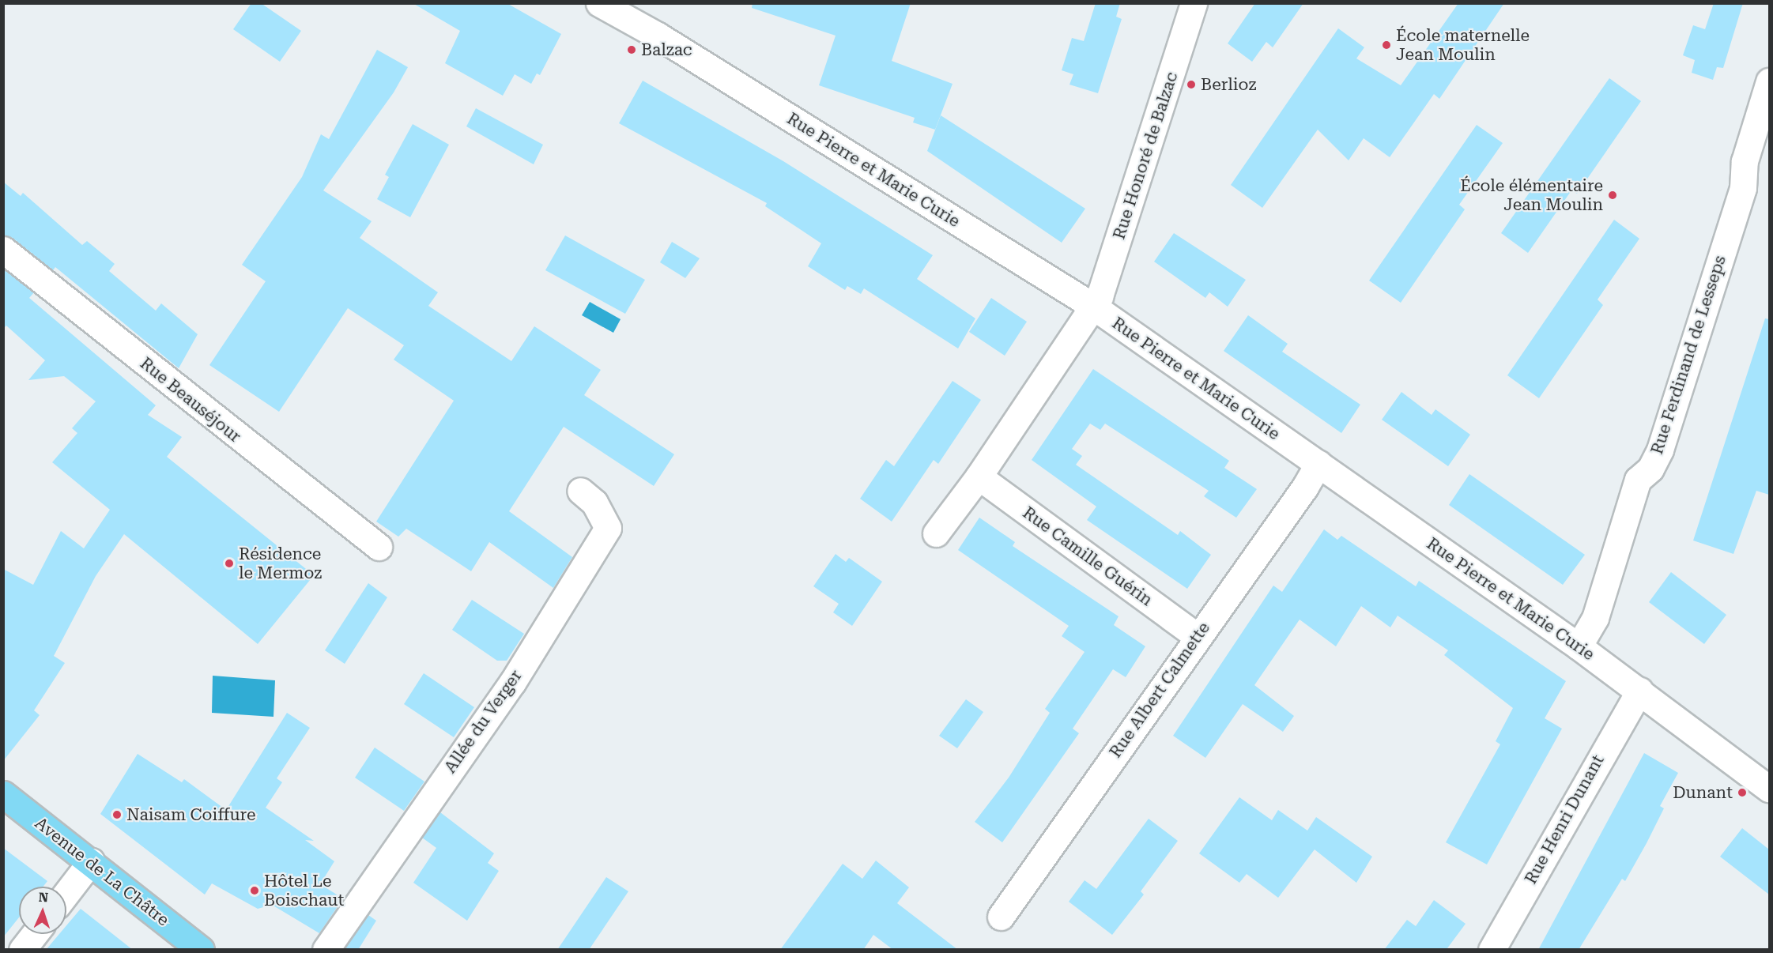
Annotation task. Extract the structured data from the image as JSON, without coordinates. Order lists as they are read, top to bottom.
{
  "streets": {
    "main road": ["Avenue de La Châtre"],
    "street": [
      "Rue Honoré de Balzac",
      "Rue Pierre et Marie Curie",
      "Rue Ferdinand de Lesseps",
      "Rue Beauséjour",
      "Rue Camille Guérin",
      "Rue Albert Calmette",
      "Allée du Verger",
      "Rue Henri Dunant"
    ]
  },
  "crossings": [
    ["Rue Honoré de Balzac", "Rue Pierre et Marie Curie"],
    ["Rue Pierre et Marie Curie", "Rue Ferdinand de Lesseps"],
    ["Rue Pierre et Marie Curie", "Rue Albert Calmette"],
    ["Rue Pierre et Marie Curie", "Rue Henri Dunant"],
    ["Rue Camille Guérin", "Rue Albert Calmette"]
  ],
  "places": [
    "École maternelle Jean Moulin",
    "Balzac",
    "Berlioz",
    "École élémentaire Jean Moulin",
    "Résidence le Mermoz",
    "Dunant",
    "Naisam Coiffure",
    "Hôtel Le Boischaut"
  ],
  "north": "top"
}
